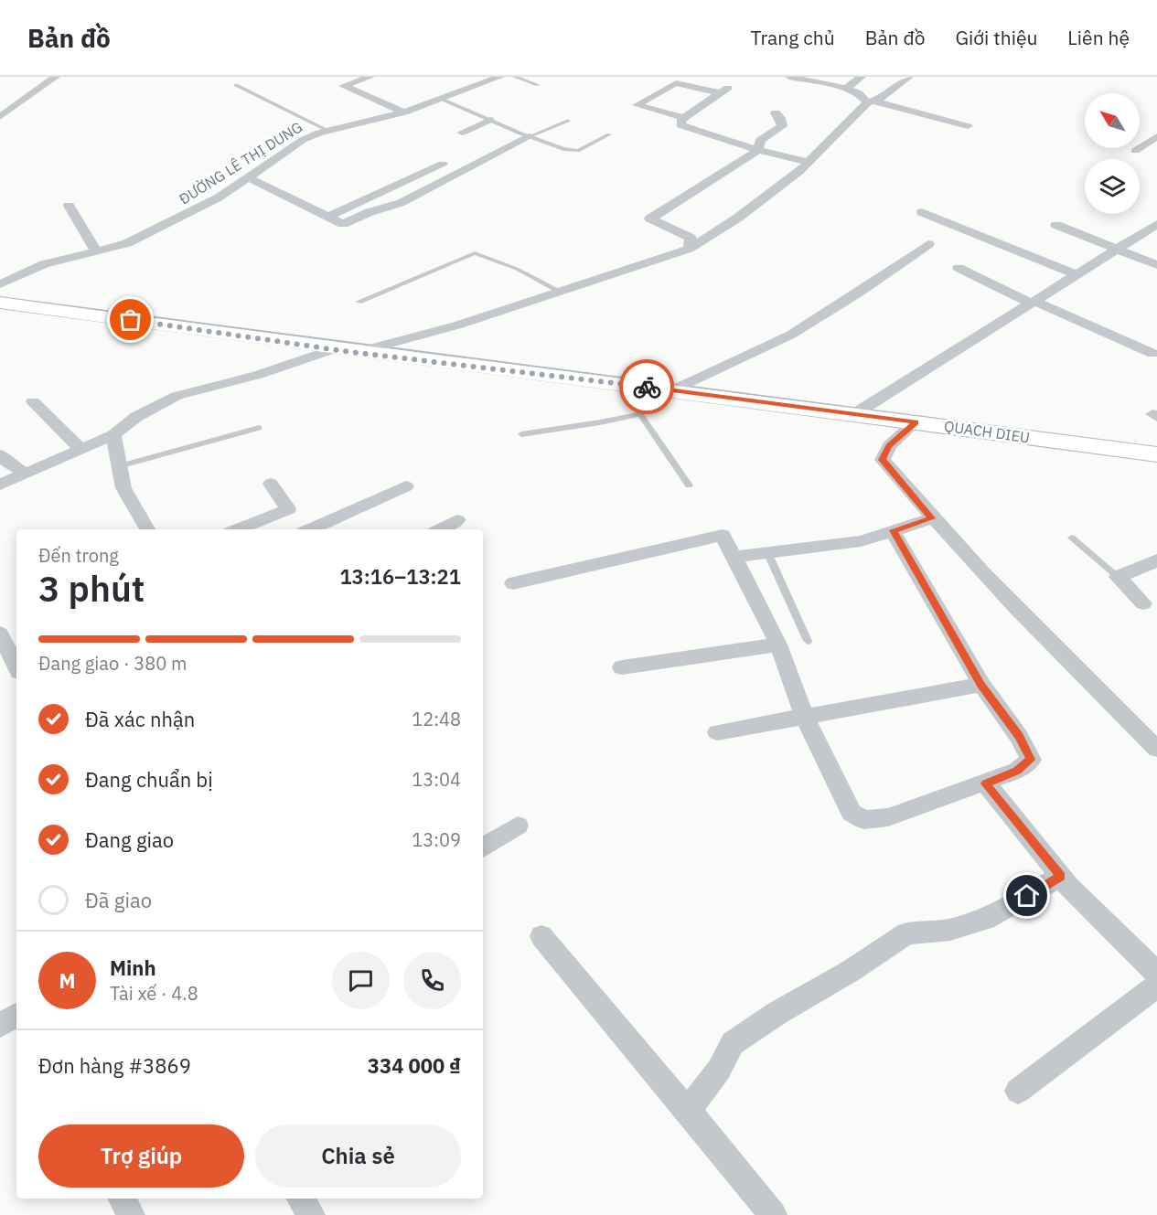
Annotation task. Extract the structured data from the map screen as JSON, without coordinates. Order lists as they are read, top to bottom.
{
  "streets": {
    "main road": ["QUACH DIEU"],
    "street": ["ĐƯỜNG LÊ THỊ DUNG"]
  },
  "north": "top left",
  "page": {
    "header": "Bản đồ",
    "nav": [
      "Trang chủ",
      "Bản đồ",
      "Giới thiệu",
      "Liên hệ"
    ],
    "heading": ["3 phút", "Đến trong", "13:16–13:21"],
    "panel": [
      "Minh",
      "Tài xế · 4.8",
      "Đơn hàng #3869",
      "334 000 ₫"
    ],
    "bar": "Đang giao · 380 m",
    "list": [
      ["Đã xác nhận", "12:48"],
      ["Đang chuẩn bị", "13:04"],
      ["Đang giao", "13:09"],
      "Đã giao"
    ],
    "round": "M",
    "buttons": ["Trợ giúp", "Chia sẻ"]
  }
}
